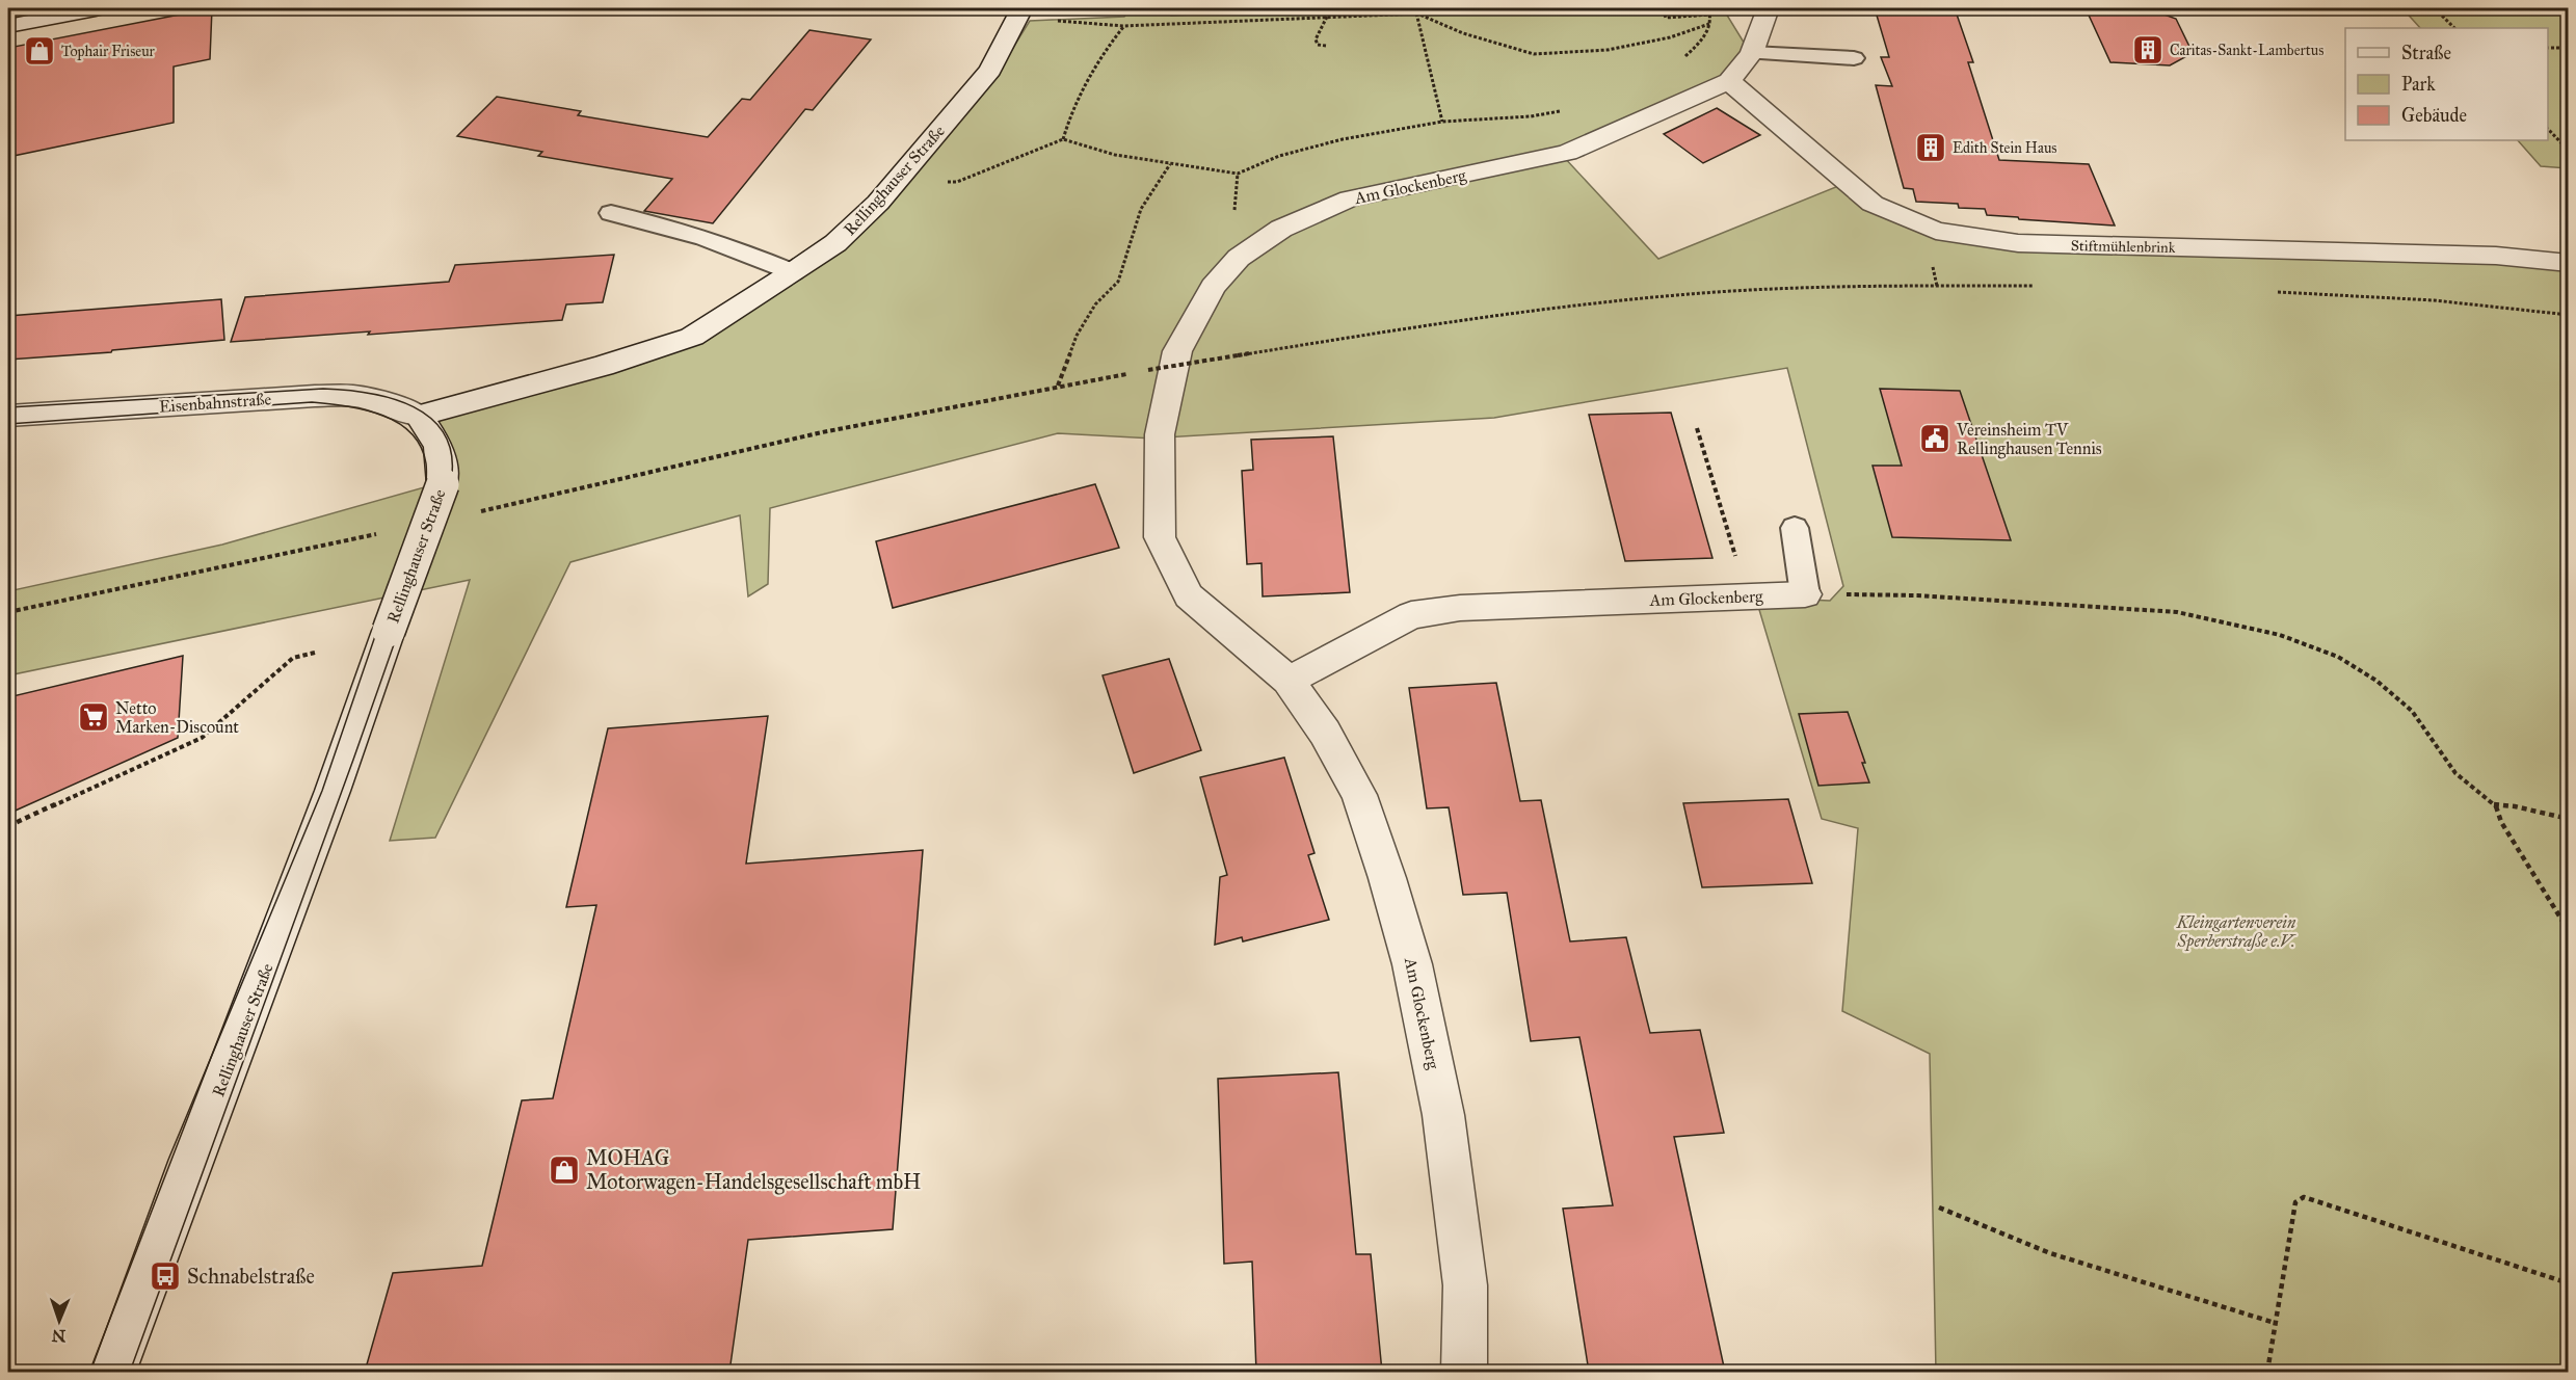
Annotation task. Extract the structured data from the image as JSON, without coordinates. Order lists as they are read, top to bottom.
{
  "streets": {
    "street": [
      "Rellinghauser Straße",
      "Am Glockenberg",
      "Stiftmühlenbrink",
      "Eisenbahnstraße"
    ]
  },
  "crossings": [
    ["Rellinghauser Straße", "Eisenbahnstraße"],
    ["Am Glockenberg", "Stiftmühlenbrink"]
  ],
  "parks": ["Kleingartenverein Sperberstraße e.V."],
  "places": {
    "building": ["Caritas-Sankt-Lambertus", "Edith Stein Haus"],
    "shop": ["Tophair Friseur", "MOHAG Motorwagen-Handelsgesellschaft mbH"],
    "public building": ["Vereinsheim TV Rellinghausen Tennis"],
    "supermarket": ["Netto Marken-Discount"],
    "bus stop": ["Schnabelstraße"]
  },
  "legend": ["Straße", "Park", "Gebäude"],
  "north": "bottom"
}
